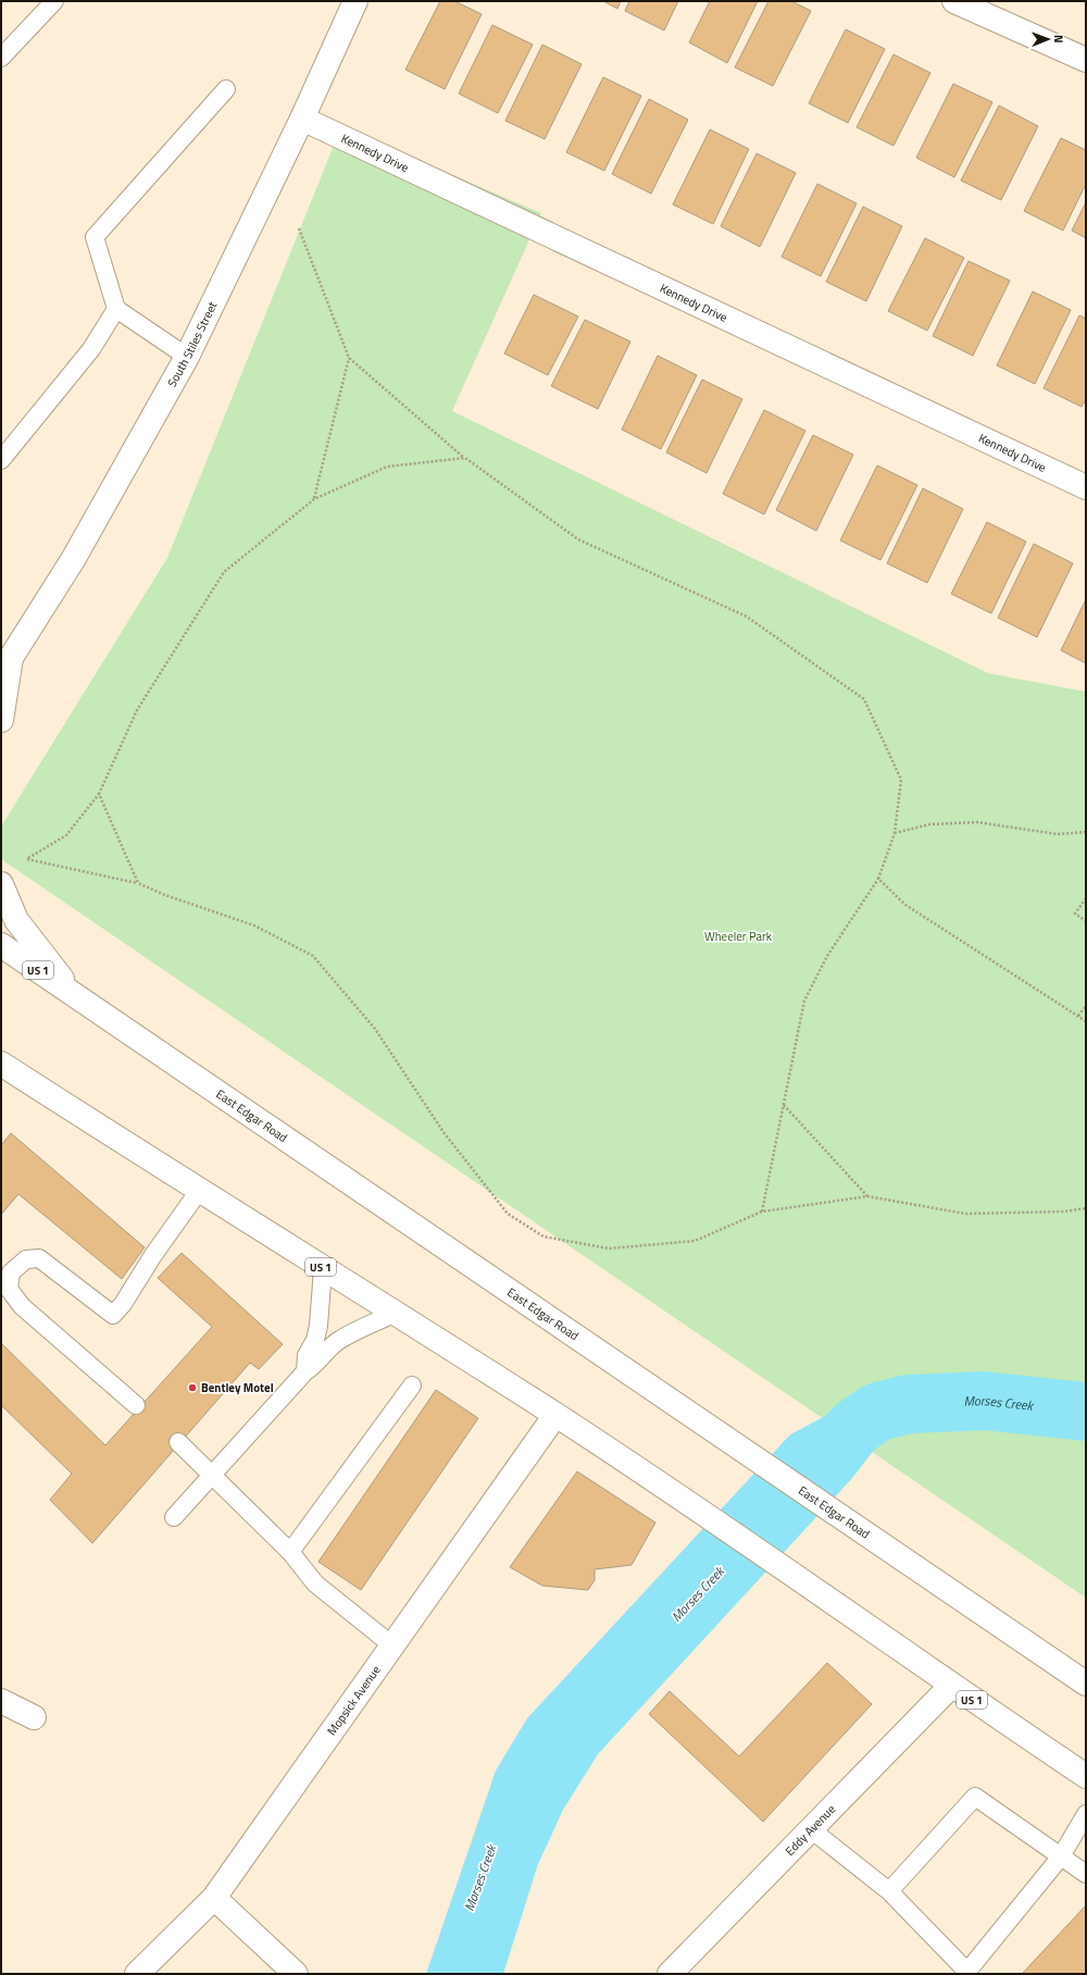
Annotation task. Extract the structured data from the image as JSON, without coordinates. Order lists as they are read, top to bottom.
{
  "streets": {
    "main road": [
      "Kennedy Drive",
      "South Stiles Street",
      "US 1",
      "East Edgar Road",
      "Mopsick Avenue",
      "Eddy Avenue"
    ]
  },
  "crossings": [
    ["Kennedy Drive", "South Stiles Street"],
    ["US 1", "Mopsick Avenue"],
    ["US 1", "Eddy Avenue"]
  ],
  "water": ["Morses Creek"],
  "parks": ["Wheeler Park"],
  "places": ["Bentley Motel"],
  "north": "right"
}
